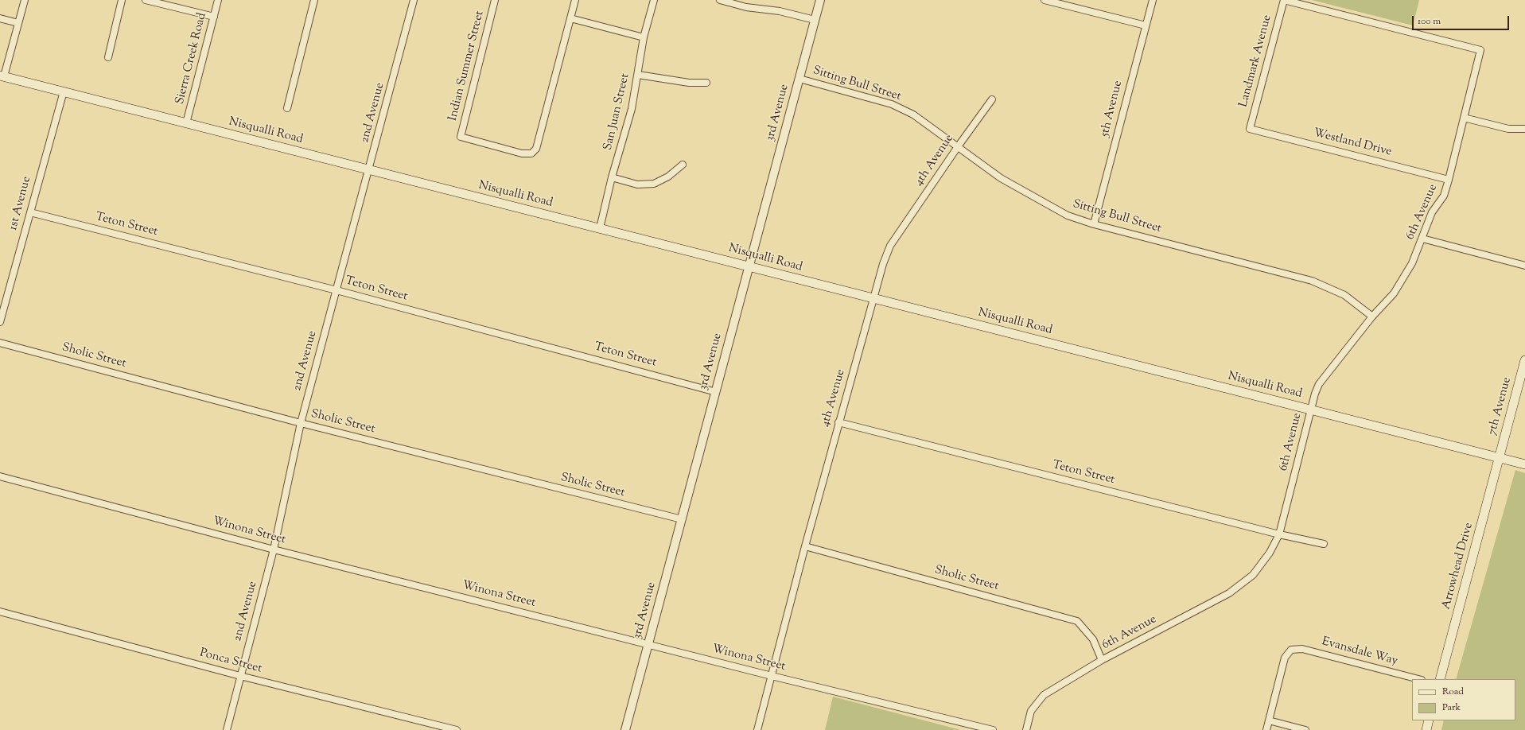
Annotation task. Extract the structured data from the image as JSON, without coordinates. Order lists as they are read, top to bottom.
{
  "streets": {
    "main road": ["Nisqualli Road", "7th Avenue", "Arrowhead Drive"],
    "street": [
      "Sierra Creek Road",
      "Landmark Avenue",
      "Indian Summer Street",
      "Sitting Bull Street",
      "5th Avenue",
      "San Juan Street",
      "2nd Avenue",
      "3rd Avenue",
      "Westland Drive",
      "4th Avenue",
      "1st Avenue",
      "6th Avenue",
      "Teton Street",
      "Sholic Street",
      "Winona Street",
      "Evansdale Way",
      "Ponca Street"
    ]
  },
  "crossings": [
    ["Sierra Creek Road", "Nisqualli Road"],
    ["Landmark Avenue", "Westland Drive"],
    ["Landmark Avenue", "6th Avenue"],
    ["Sitting Bull Street", "5th Avenue"],
    ["Sitting Bull Street", "3rd Avenue"],
    ["Sitting Bull Street", "4th Avenue"],
    ["Sitting Bull Street", "6th Avenue"],
    ["San Juan Street", "Nisqualli Road"],
    ["2nd Avenue", "Nisqualli Road"],
    ["2nd Avenue", "Teton Street"],
    ["2nd Avenue", "Sholic Street"],
    ["2nd Avenue", "Winona Street"],
    ["2nd Avenue", "Ponca Street"],
    ["3rd Avenue", "Nisqualli Road"],
    ["3rd Avenue", "Teton Street"],
    ["3rd Avenue", "Sholic Street"],
    ["3rd Avenue", "Winona Street"],
    ["Nisqualli Road", "4th Avenue"],
    ["Nisqualli Road", "1st Avenue"],
    ["Nisqualli Road", "6th Avenue"],
    ["Nisqualli Road", "7th Avenue"],
    ["Nisqualli Road", "Arrowhead Drive"],
    ["Westland Drive", "6th Avenue"],
    ["4th Avenue", "Teton Street"],
    ["4th Avenue", "Sholic Street"],
    ["4th Avenue", "Winona Street"],
    ["1st Avenue", "Teton Street"],
    ["6th Avenue", "Teton Street"],
    ["6th Avenue", "Sholic Street"],
    ["7th Avenue", "Arrowhead Drive"]
  ],
  "legend": ["Road", "Park"],
  "scale_bar": "100 m"
}
